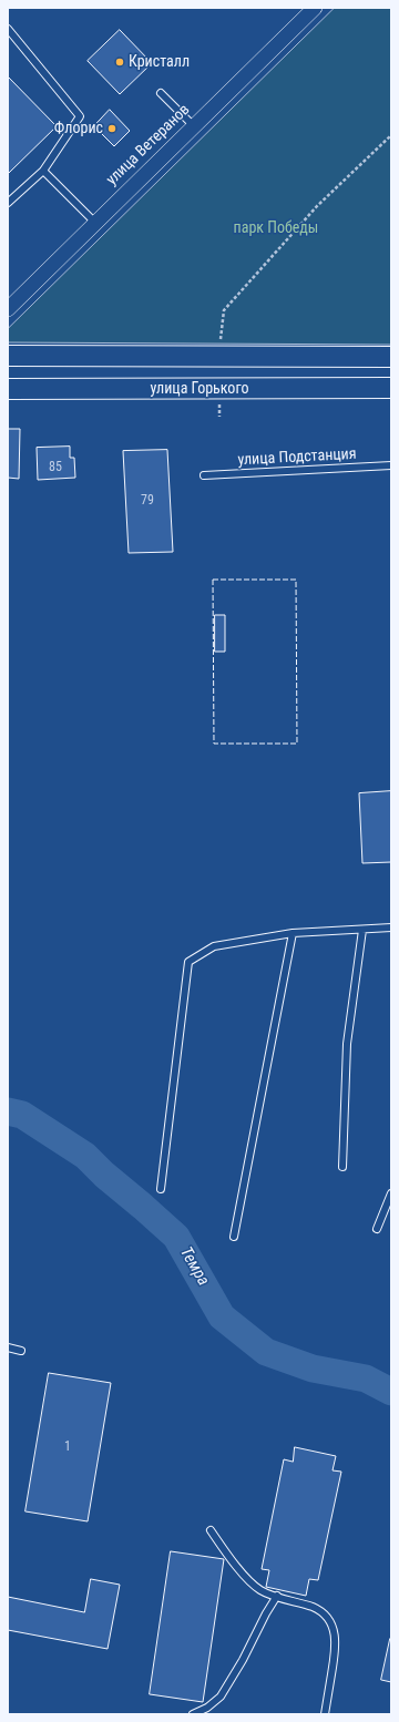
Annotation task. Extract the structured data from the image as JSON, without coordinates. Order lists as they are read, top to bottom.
{
  "streets": {
    "main road": ["улица Горького"],
    "street": ["улица Ветеранов"],
    "lane": ["улица Подстанция"]
  },
  "water": ["Темра"],
  "parks": ["парк Победы"],
  "places": ["Кристалл", "Флорис"],
  "house_numbers": ["85", "79", "1"]
}
